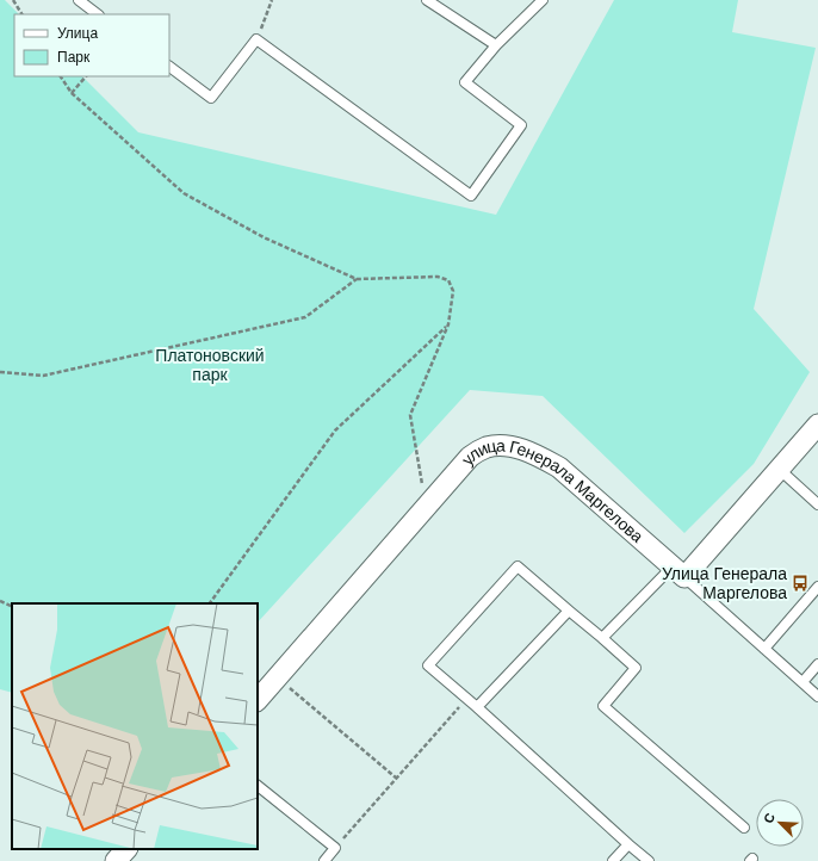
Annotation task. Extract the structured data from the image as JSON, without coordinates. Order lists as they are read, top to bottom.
{
  "streets": {
    "street": ["улица Генерала Маргелова"]
  },
  "parks": ["Платоновский парк"],
  "places": {
    "bus stop": ["Улица Генерала Маргелова"]
  },
  "legend": ["Улица", "Парк"],
  "north": "top left"
}
